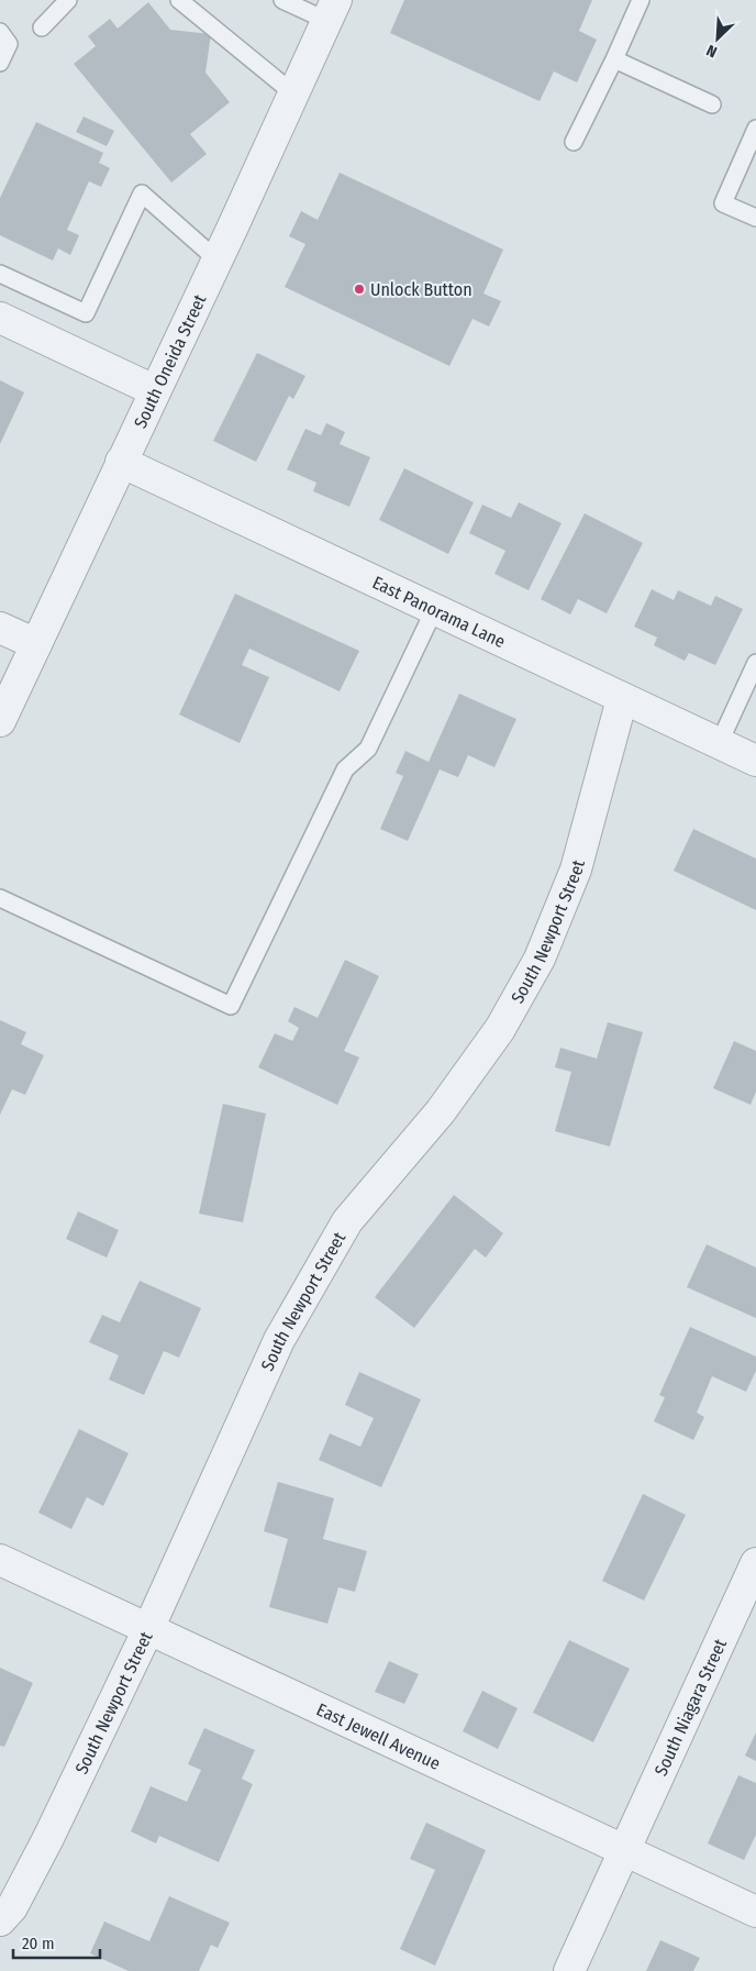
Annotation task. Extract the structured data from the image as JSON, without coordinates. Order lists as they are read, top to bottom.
{
  "streets": {
    "street": [
      "South Oneida Street",
      "East Panorama Lane",
      "South Newport Street",
      "South Niagara Street",
      "East Jewell Avenue"
    ]
  },
  "crossings": [
    ["South Oneida Street", "East Panorama Lane"],
    ["East Panorama Lane", "South Newport Street"],
    ["South Newport Street", "East Jewell Avenue"],
    ["South Niagara Street", "East Jewell Avenue"]
  ],
  "places": ["Unlock Button"],
  "scale_bar": "20 m",
  "north": "bottom left"
}
